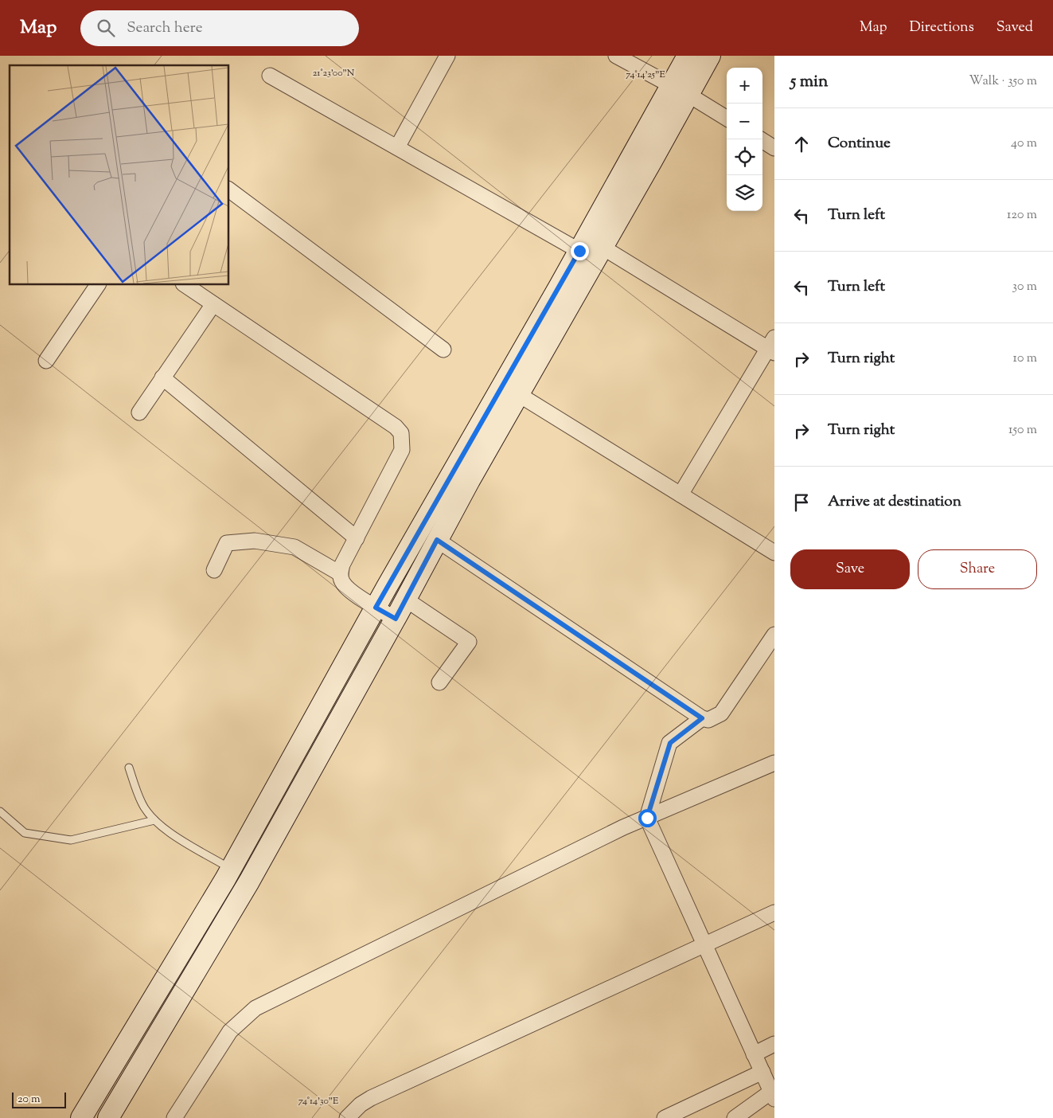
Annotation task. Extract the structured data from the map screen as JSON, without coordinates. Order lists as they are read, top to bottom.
{
  "scale_bar": "20 m",
  "page": {
    "header": "Map",
    "search": "Search here",
    "nav": ["Map", "Directions", "Saved"],
    "heading": ["5 min", "Walk · 350 m"],
    "map_buttons": ["+", "−"],
    "list": [
      ["Continue", "40 m"],
      ["Turn left", "120 m"],
      ["Turn left", "30 m"],
      ["Turn right", "10 m"],
      ["Turn right", "150 m"],
      "Arrive at destination"
    ],
    "buttons": ["Save", "Share"],
    "scale": "20 m"
  },
  "coordinates": ["21°23'00\"N", "74°14'25\"E", "74°14'30\"E"]
}
